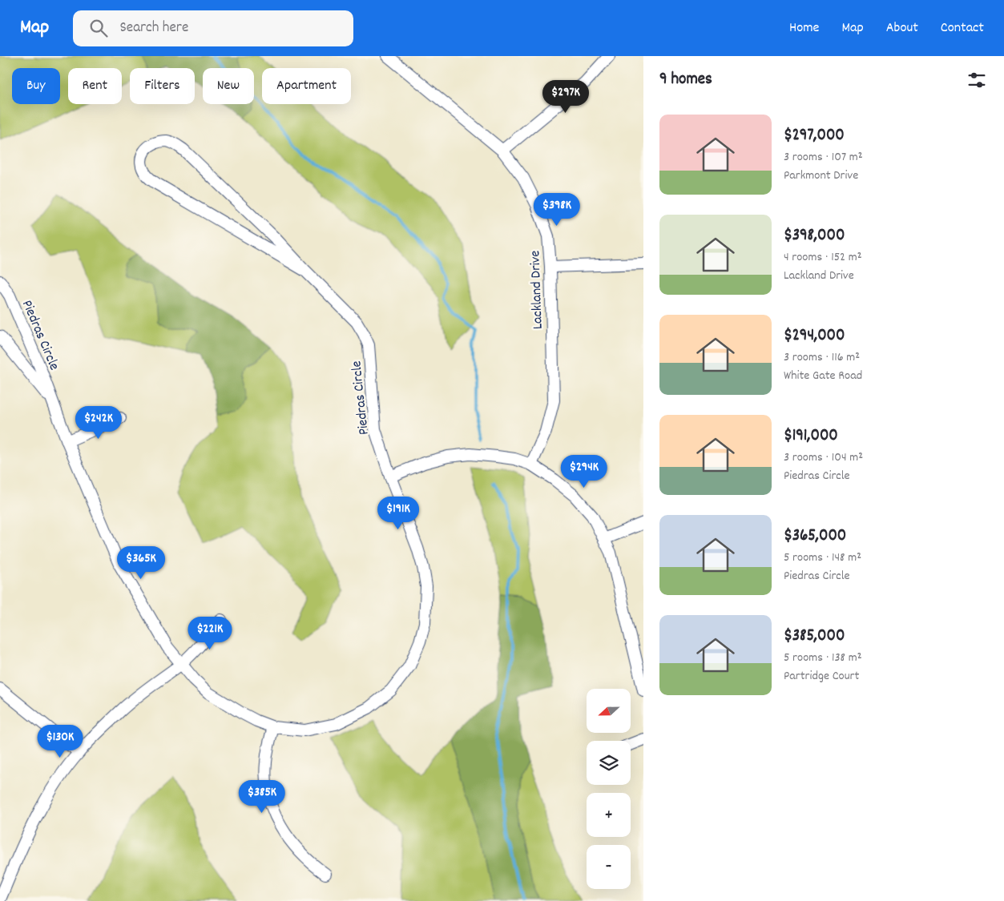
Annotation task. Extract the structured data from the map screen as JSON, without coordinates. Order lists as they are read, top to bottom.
{
  "streets": {
    "street": ["Lackland Drive", "Piedras Circle"]
  },
  "north": "left",
  "page": {
    "header": "Map",
    "search": "Search here",
    "nav": [
      "Home",
      "Map",
      "About",
      "Contact"
    ],
    "heading": "9 homes",
    "chip": [
      "Buy",
      "Rent",
      "Filters",
      "New",
      "Apartment"
    ],
    "price": [
      "$297K",
      "$398K",
      "$242K",
      "$294K",
      "$191K",
      "$365K",
      "$221K",
      "$130K",
      "$385K"
    ],
    "list": [
      {
        "name": "$297,000",
        "note": "3 rooms · 107 m² · Parkmont Drive"
      },
      {
        "name": "$398,000",
        "note": "4 rooms · 152 m² · Lackland Drive"
      },
      {
        "name": "$294,000",
        "note": "3 rooms · 116 m² · White Gate Road"
      },
      {
        "name": "$191,000",
        "note": "3 rooms · 104 m² · Piedras Circle"
      },
      {
        "name": "$365,000",
        "note": "5 rooms · 148 m² · Piedras Circle"
      },
      {
        "name": "$385,000",
        "note": "5 rooms · 138 m² · Partridge Court"
      }
    ],
    "map_buttons": ["+", "−"]
  }
}
